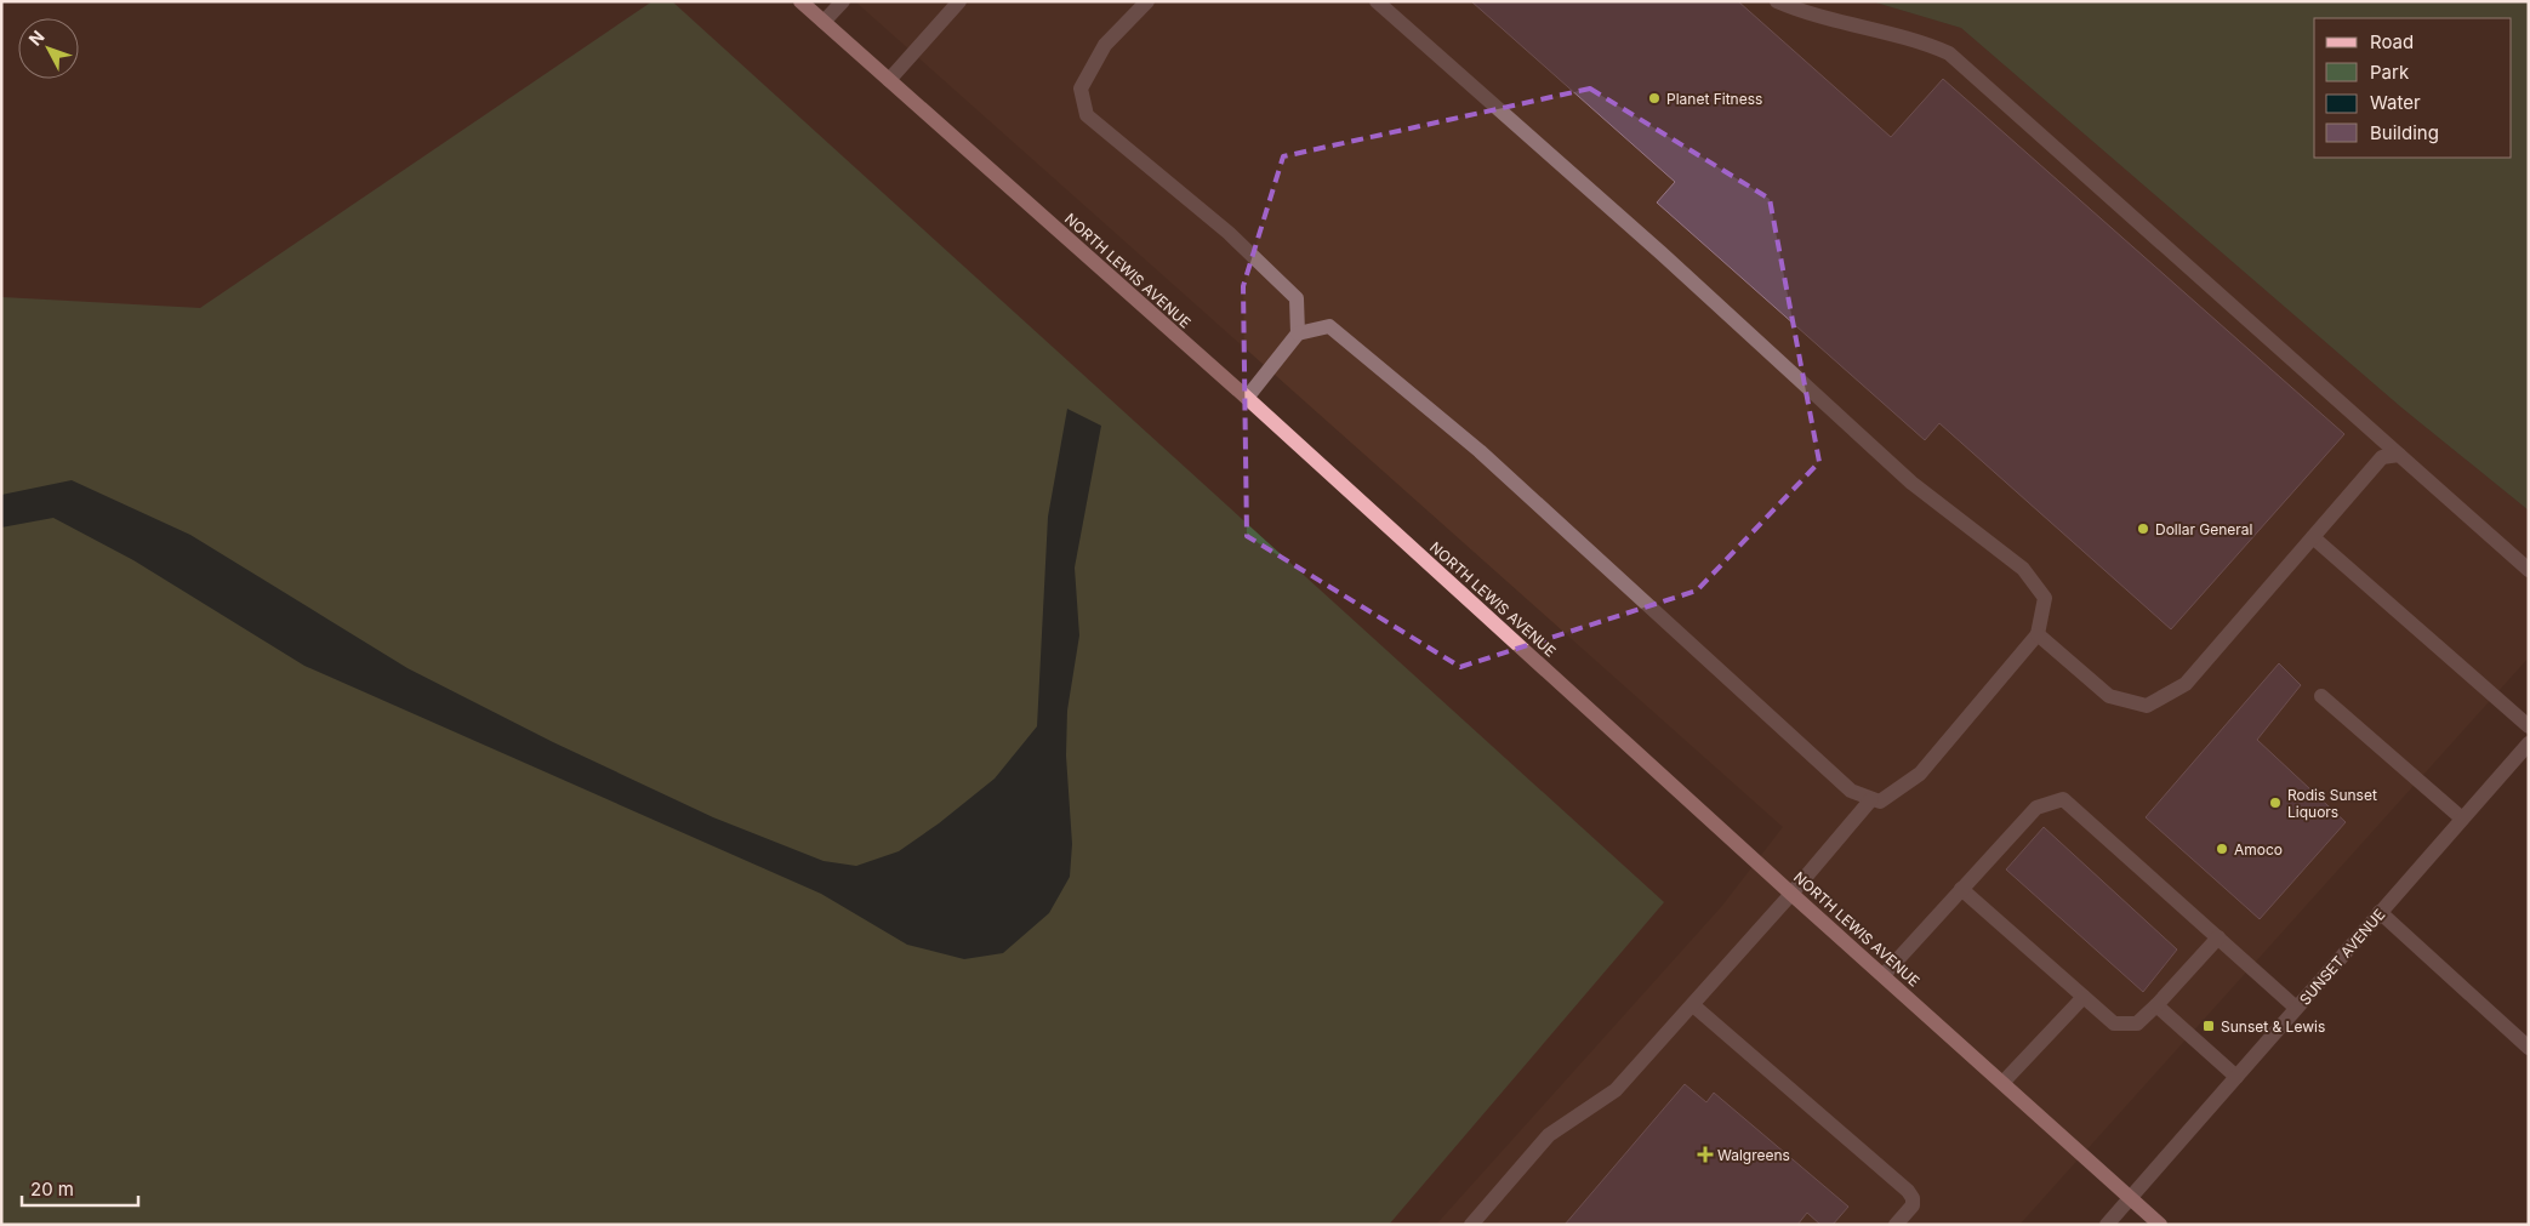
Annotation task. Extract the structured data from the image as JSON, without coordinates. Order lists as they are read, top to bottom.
{
  "streets": {
    "main road": ["NORTH LEWIS AVENUE"],
    "street": ["SUNSET AVENUE"]
  },
  "crossings": [
    ["NORTH LEWIS AVENUE", "SUNSET AVENUE"]
  ],
  "places": {
    "other": [
      "Planet Fitness",
      "Dollar General",
      "Rodis Sunset Liquors",
      "Amoco"
    ],
    "transit": ["Sunset & Lewis"],
    "health": ["Walgreens"]
  },
  "legend": [
    "Road",
    "Park",
    "Water",
    "Building"
  ],
  "scale_bar": "20 m",
  "north": "top left"
}
